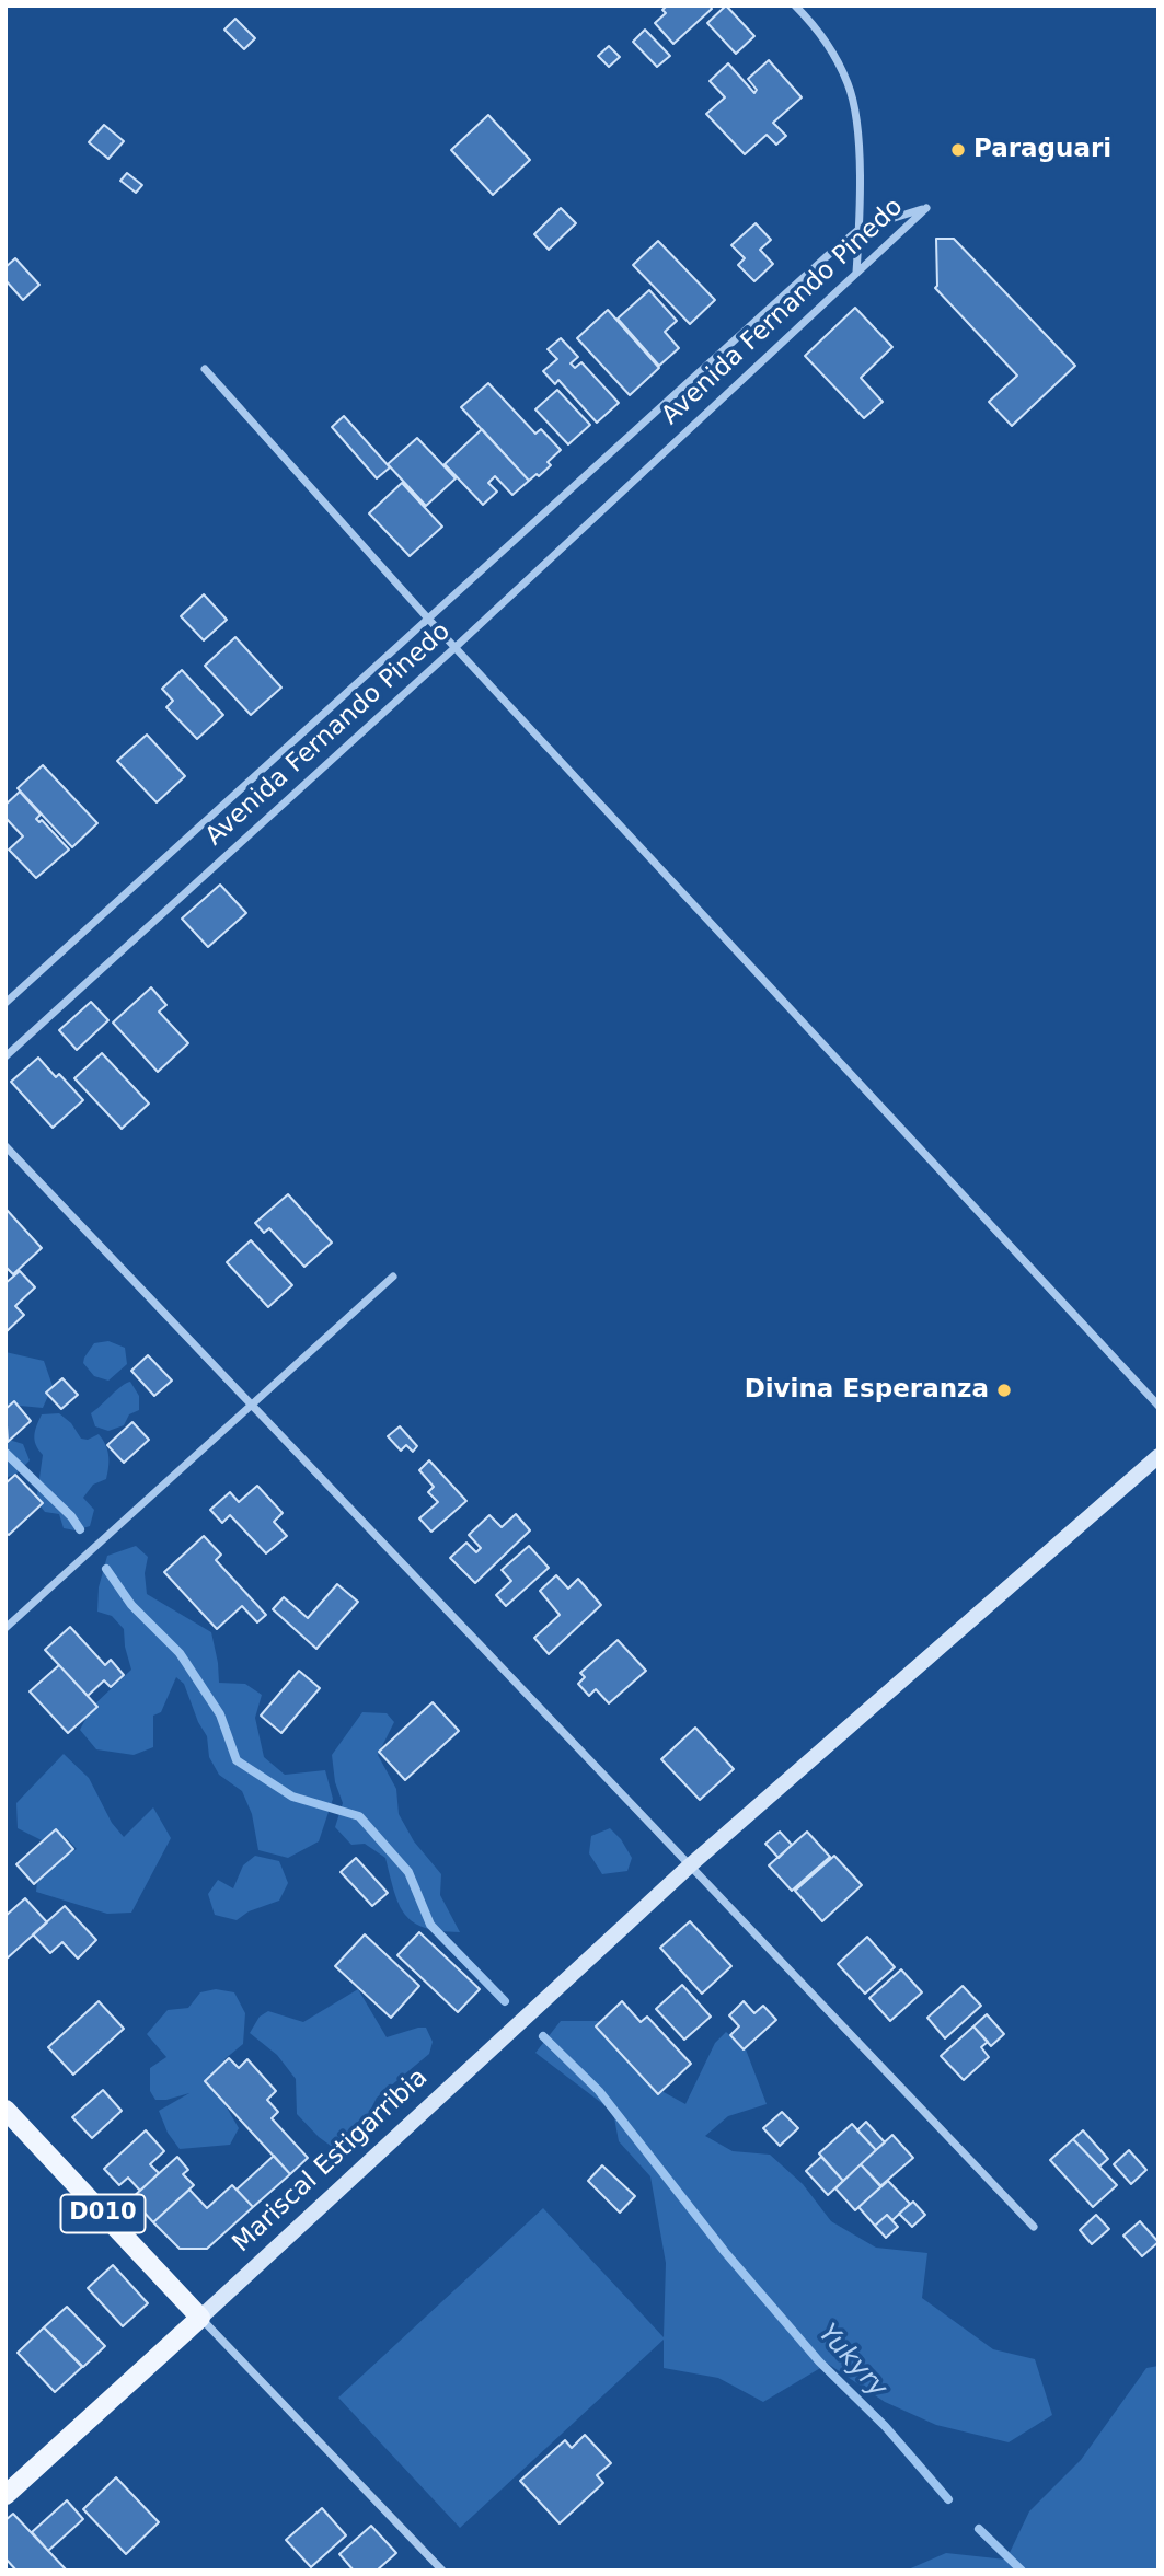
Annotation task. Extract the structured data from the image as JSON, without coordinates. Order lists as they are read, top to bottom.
{
  "streets": {
    "main road": ["Mariscal Estigarribia", "D010"],
    "street": ["Avenida Fernando Pinedo"]
  },
  "crossings": [
    ["Mariscal Estigarribia", "D010"]
  ],
  "water": ["Yukyry"],
  "places": ["Paraguari", "Divina Esperanza"]
}
